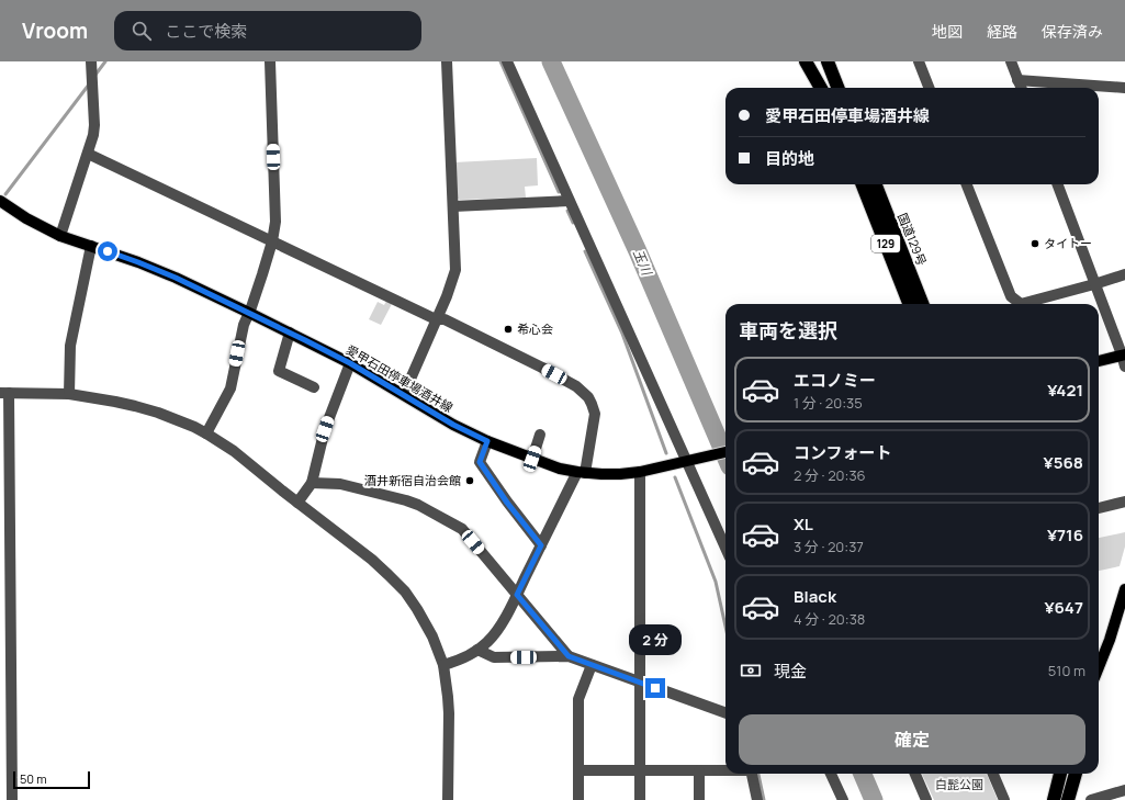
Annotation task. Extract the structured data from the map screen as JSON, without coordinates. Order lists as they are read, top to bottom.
{
  "streets": {
    "highway": ["国道129号", "129"],
    "main road": ["愛甲石田停車場酒井線"]
  },
  "water": ["玉川"],
  "parks": ["白髭公園"],
  "places": ["タイトー", "希心会", "酒井新宿自治会館"],
  "scale_bar": "50 m",
  "page": {
    "header": "Vroom",
    "search": "ここで検索",
    "nav": ["地図", "経路", "保存済み"],
    "banner": ["愛甲石田停車場酒井線", "目的地"],
    "heading": "車両を選択",
    "list": [
      {
        "name": "エコノミー",
        "note": "1 分 · 20:35",
        "value": "¥421"
      },
      {
        "name": "コンフォート",
        "note": "2 分 · 20:36",
        "value": "¥568"
      },
      {
        "name": "XL",
        "note": "3 分 · 20:37",
        "value": "¥716"
      },
      {
        "name": "Black",
        "note": "4 分 · 20:38",
        "value": "¥647"
      }
    ],
    "bubble": "2 分",
    "pay": ["現金", "510 m"],
    "buttons": "確定",
    "scale": "50 m"
  }
}
